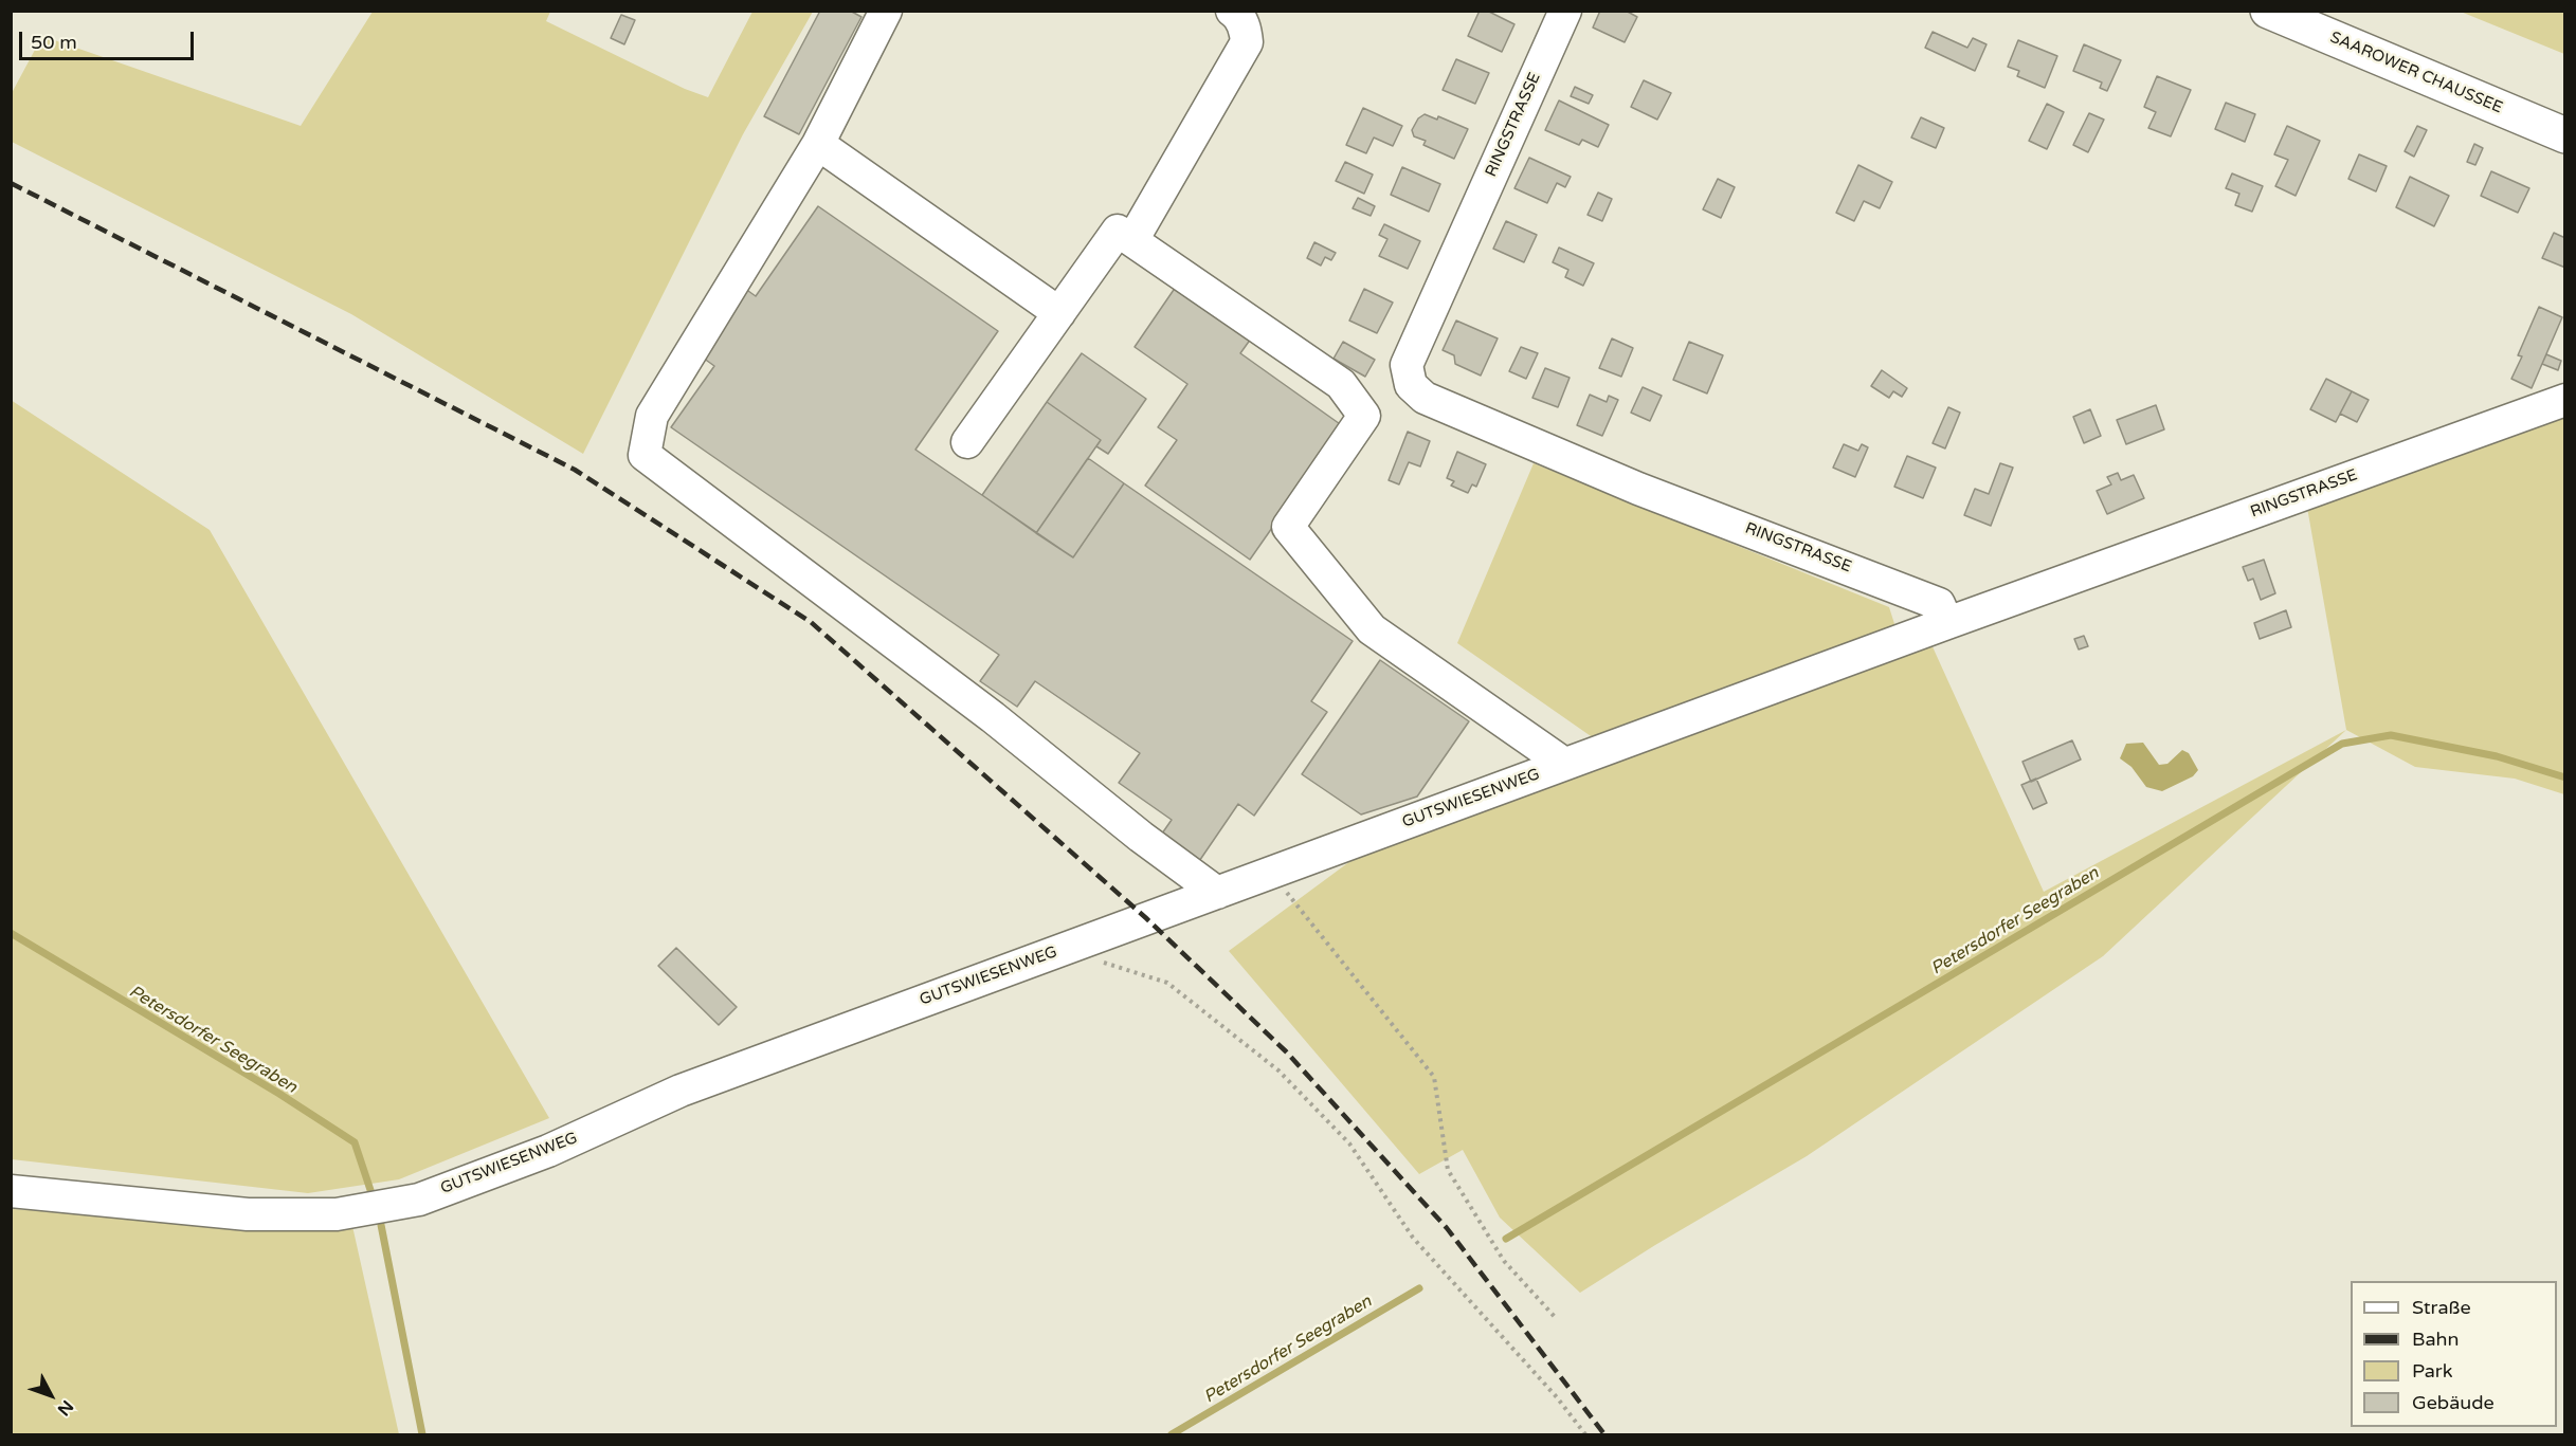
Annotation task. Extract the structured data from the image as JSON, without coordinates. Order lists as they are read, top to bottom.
{
  "streets": {
    "main road": ["SAAROWER CHAUSSEE"],
    "street": ["RINGSTRASSE", "GUTSWIESENWEG"]
  },
  "crossings": [
    ["RINGSTRASSE", "GUTSWIESENWEG"]
  ],
  "water": ["Petersdorfer Seegraben"],
  "legend": [
    "Straße",
    "Bahn",
    "Park",
    "Gebäude"
  ],
  "scale_bar": "50 m",
  "north": "bottom right"
}
